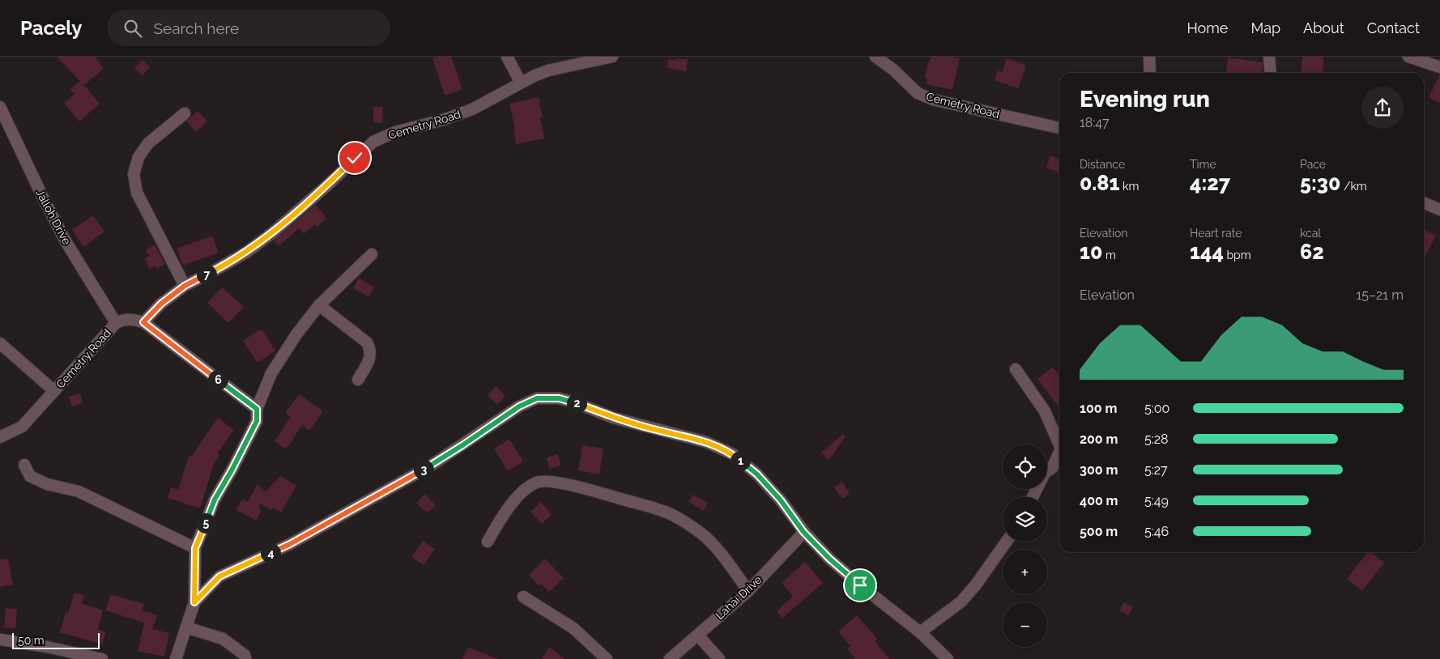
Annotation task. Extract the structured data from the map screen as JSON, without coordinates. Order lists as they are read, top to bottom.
{
  "streets": {
    "street": ["Cemetry Road", "Jalloh Drive", "Lahai Drive"]
  },
  "crossings": [
    ["Cemetry Road", "Jalloh Drive"]
  ],
  "scale_bar": "50 m",
  "page": {
    "header": "Pacely",
    "search": "Search here",
    "nav": [
      "Home",
      "Map",
      "About",
      "Contact"
    ],
    "heading": ["Evening run", "18:47"],
    "stats": [
      ["Distance", "0.81 km"],
      ["Time", "4:27"],
      ["Pace", "5:30 /km"],
      ["Elevation", "10 m"],
      ["Heart rate", "144 bpm"],
      ["kcal", "62"]
    ],
    "pins": [
      "7",
      "6",
      "2",
      "1",
      "3",
      "5",
      "4"
    ],
    "chart": ["Elevation", "15–21 m"],
    "list": [
      {
        "name": "100 m",
        "note": "5:00"
      },
      {
        "name": "200 m",
        "note": "5:28"
      },
      {
        "name": "300 m",
        "note": "5:27"
      },
      {
        "name": "400 m",
        "note": "5:49"
      },
      {
        "name": "500 m",
        "note": "5:46"
      }
    ],
    "map_buttons": ["+", "−"],
    "scale": "50 m"
  }
}
